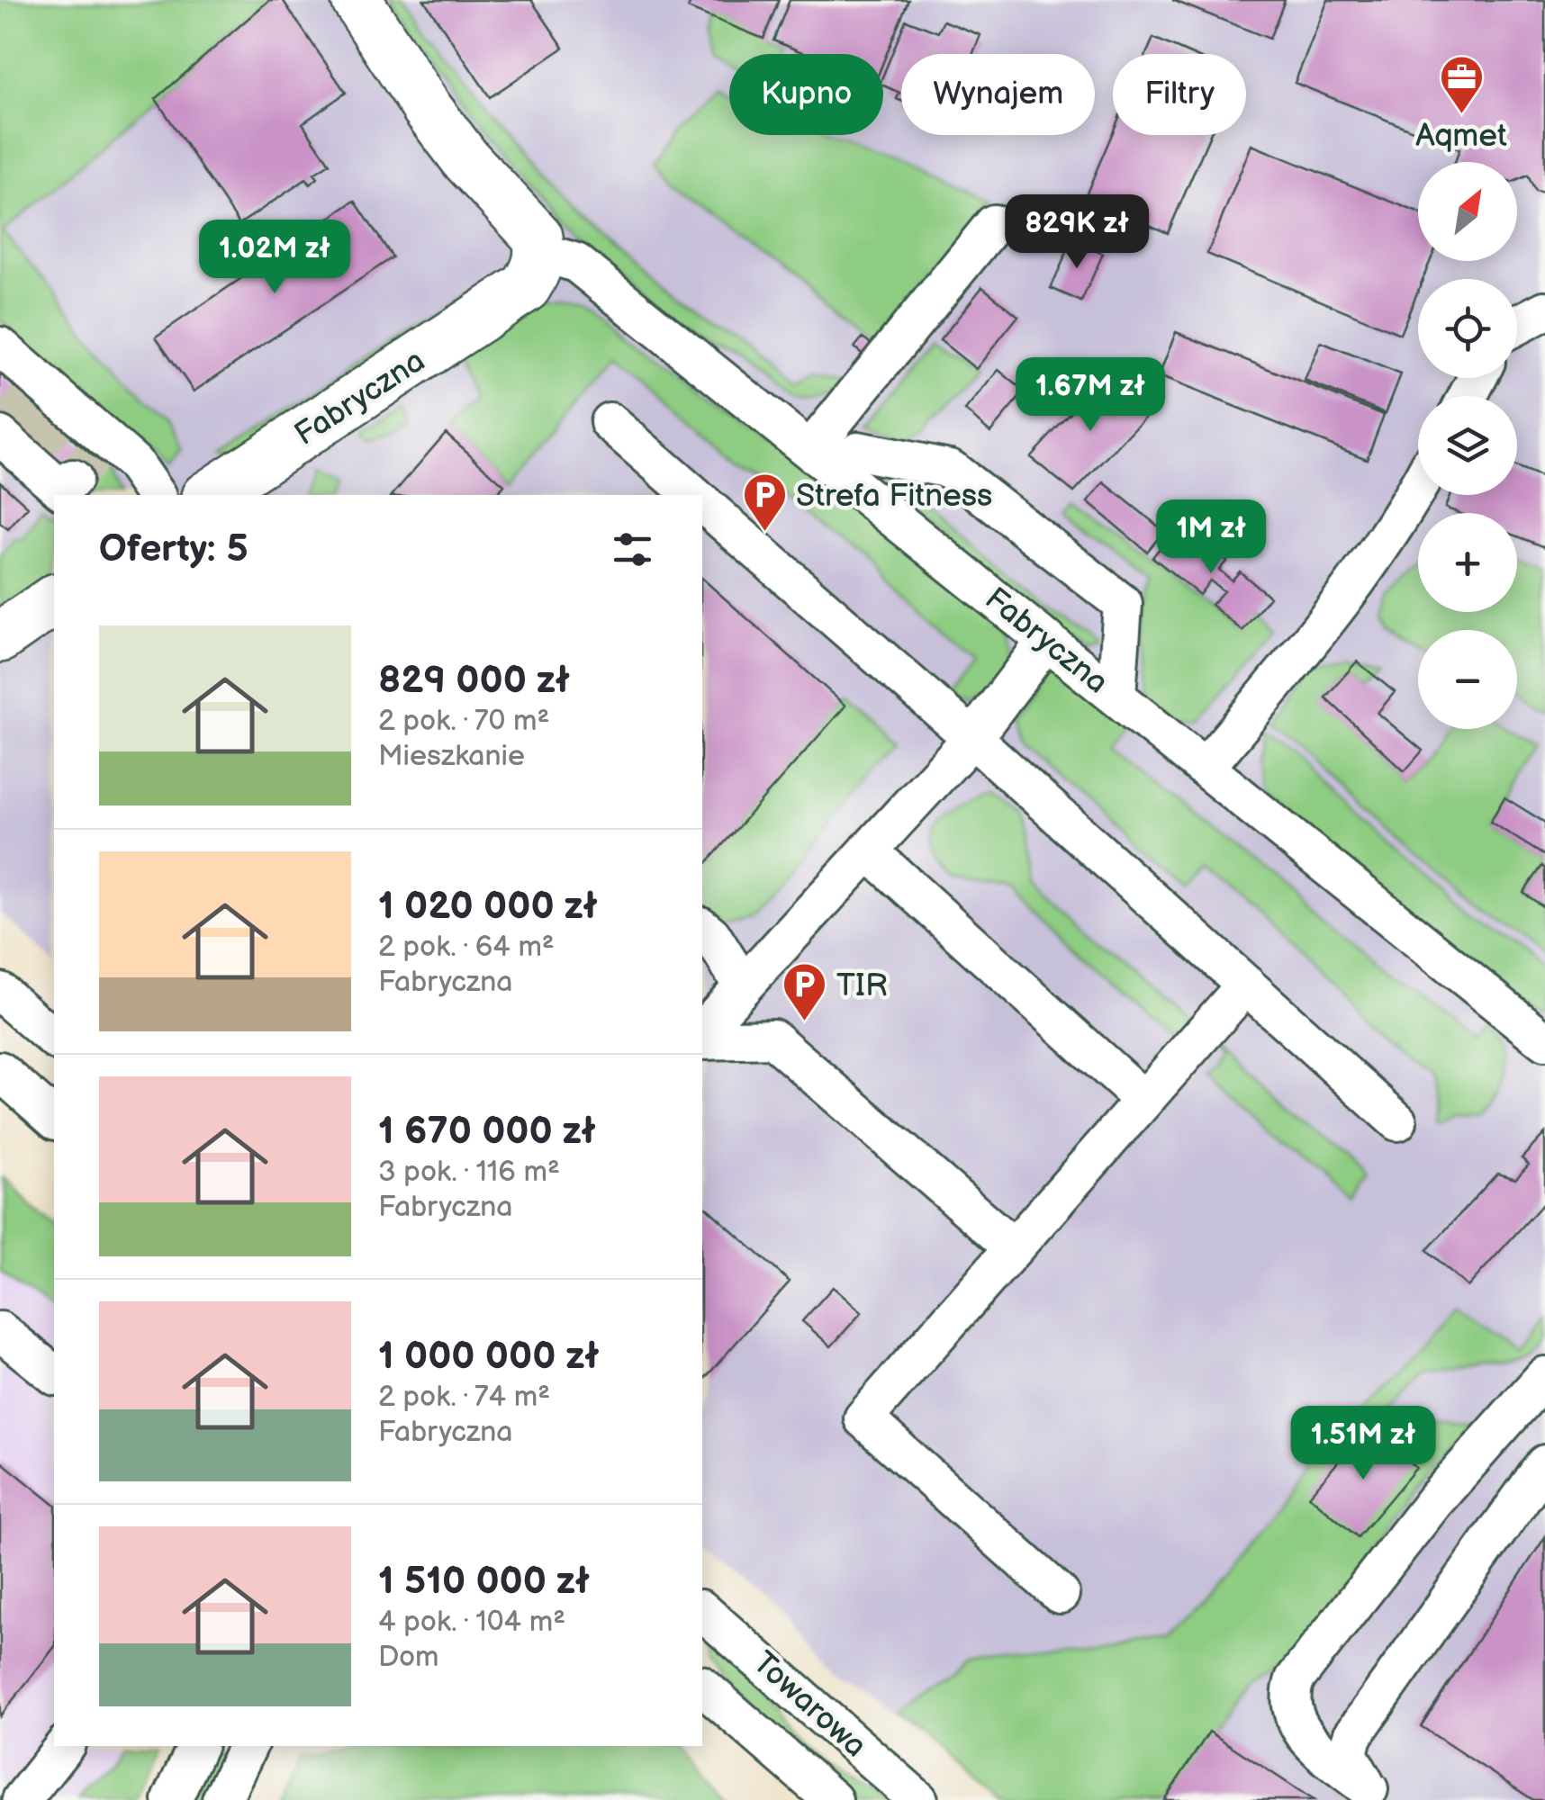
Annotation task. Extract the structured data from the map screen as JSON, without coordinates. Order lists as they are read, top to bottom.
{
  "streets": {
    "main road": ["Fabryczna"],
    "street": ["Towarowa"]
  },
  "places": {
    "office": ["Aqmet"],
    "parking": ["Strefa Fitness", "TIR"]
  },
  "north": "top right",
  "page": {
    "chip": ["Kupno", "Wynajem", "Filtry"],
    "map_buttons": ["+", "−"],
    "price": [
      "829K zł",
      "1.02M zł",
      "1.67M zł",
      "1M zł",
      "1.51M zł"
    ],
    "heading": "Oferty: 5",
    "list": [
      {
        "name": "829 000 zł",
        "note": "2 pok. · 70 m² · Mieszkanie"
      },
      {
        "name": "1 020 000 zł",
        "note": "2 pok. · 64 m² · Fabryczna"
      },
      {
        "name": "1 670 000 zł",
        "note": "3 pok. · 116 m² · Fabryczna"
      },
      {
        "name": "1 000 000 zł",
        "note": "2 pok. · 74 m² · Fabryczna"
      },
      {
        "name": "1 510 000 zł",
        "note": "4 pok. · 104 m² · Dom"
      }
    ]
  }
}
